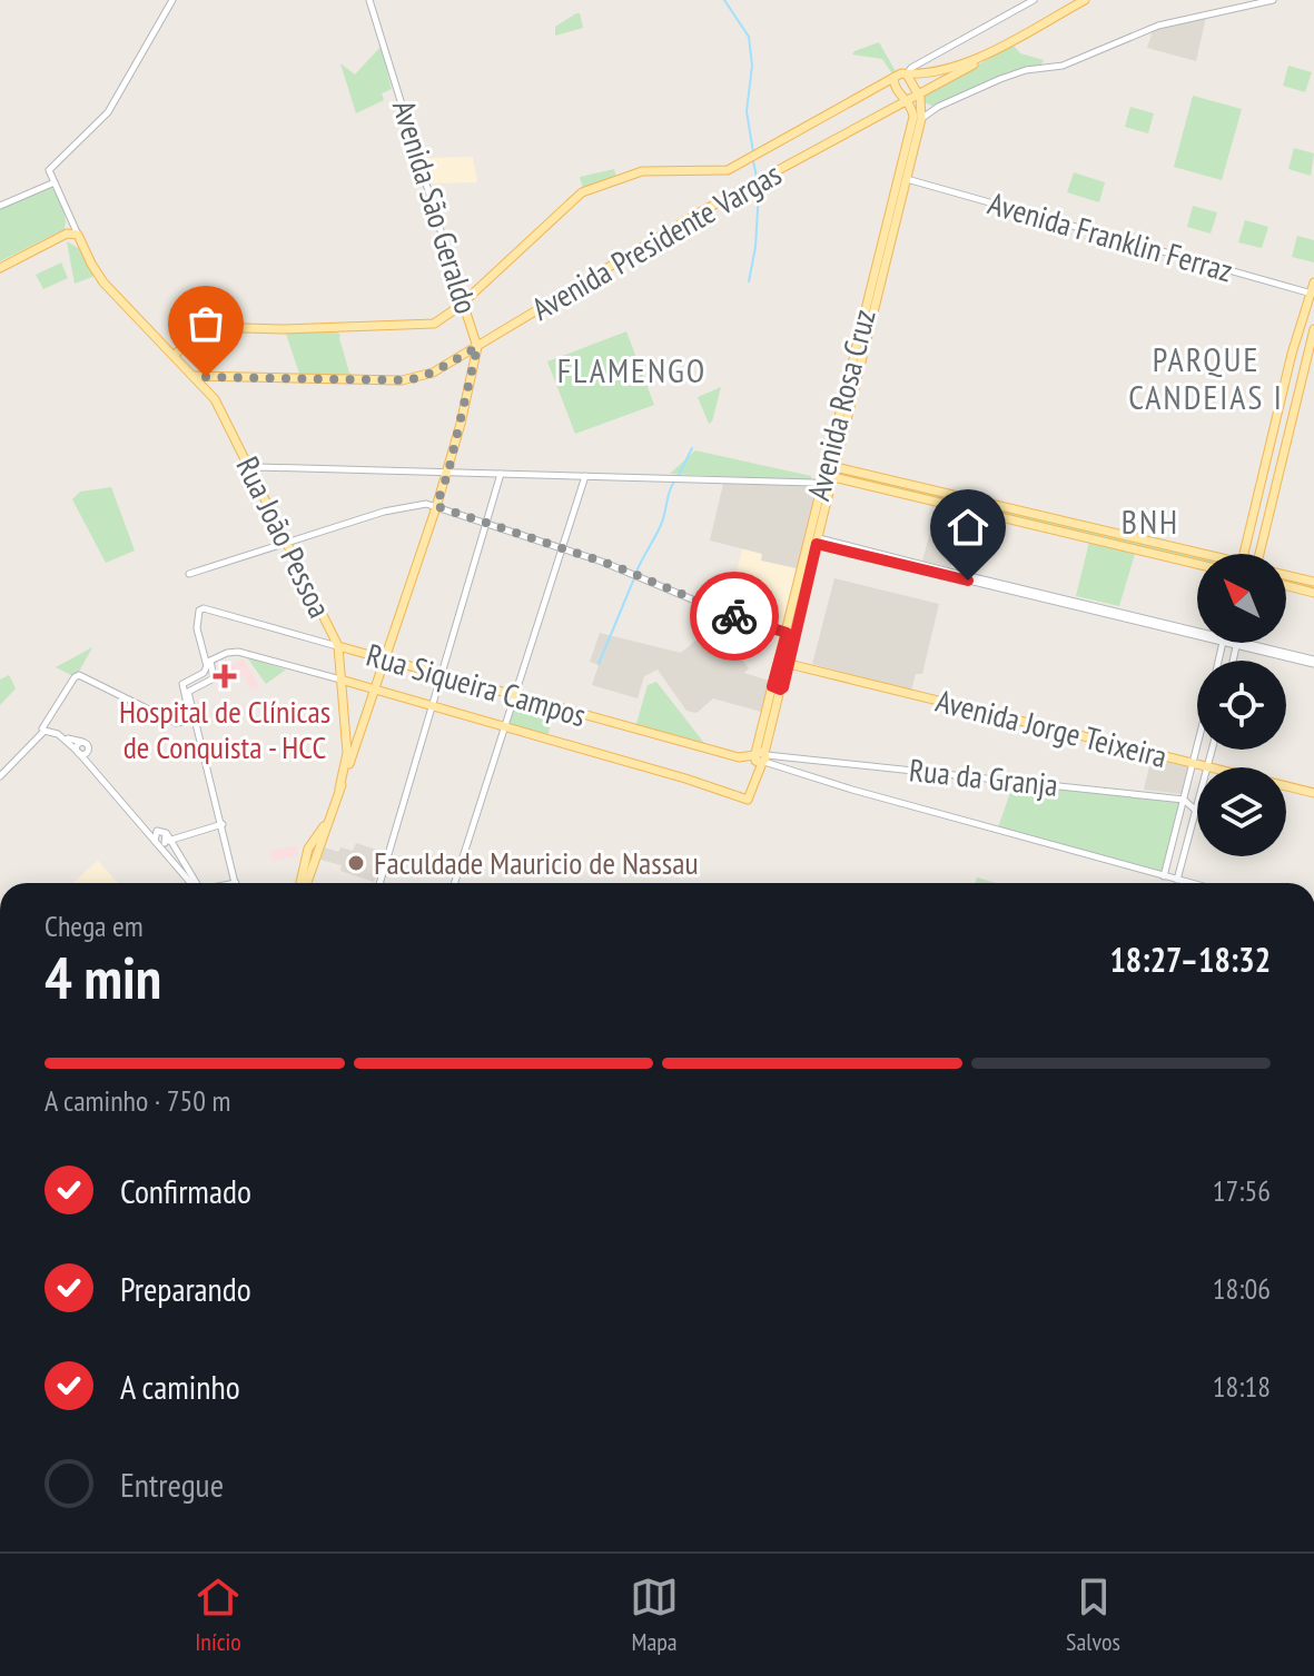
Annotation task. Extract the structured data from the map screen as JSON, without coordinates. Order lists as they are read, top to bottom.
{
  "streets": {
    "main road": [
      "Avenida São Geraldo",
      "Avenida Presidente Vargas",
      "Avenida Rosa Cruz",
      "Rua João Pessoa",
      "Rua Siqueira Campos",
      "Avenida Jorge Teixeira"
    ],
    "street": ["Avenida Franklin Ferraz", "Rua da Granja"]
  },
  "crossings": [
    ["Avenida São Geraldo", "Avenida Presidente Vargas"],
    ["Avenida São Geraldo", "Rua João Pessoa"],
    ["Avenida São Geraldo", "Rua Siqueira Campos"],
    ["Avenida Franklin Ferraz", "Avenida Rosa Cruz"],
    ["Avenida Presidente Vargas", "Avenida Rosa Cruz"],
    ["Avenida Presidente Vargas", "Rua João Pessoa"],
    ["Avenida Rosa Cruz", "Rua Siqueira Campos"],
    ["Avenida Rosa Cruz", "Avenida Jorge Teixeira"],
    ["Avenida Rosa Cruz", "Rua da Granja"],
    ["Rua João Pessoa", "Rua Siqueira Campos"],
    ["Rua Siqueira Campos", "Rua da Granja"]
  ],
  "districts": ["PARQUE CANDEIAS I", "FLAMENGO", "BNH"],
  "places": {
    "health": ["Hospital de Clínicas de Conquista - HCC"],
    "other": ["Faculdade Mauricio de Nassau"]
  },
  "north": "top left",
  "page": {
    "heading": ["4 min", "Chega em", "18:27–18:32"],
    "bar": "A caminho · 750 m",
    "list": [
      ["Confirmado", "17:56"],
      ["Preparando", "18:06"],
      ["A caminho", "18:18"],
      "Entregue"
    ],
    "tabs": ["Início", "Mapa", "Salvos"]
  }
}
